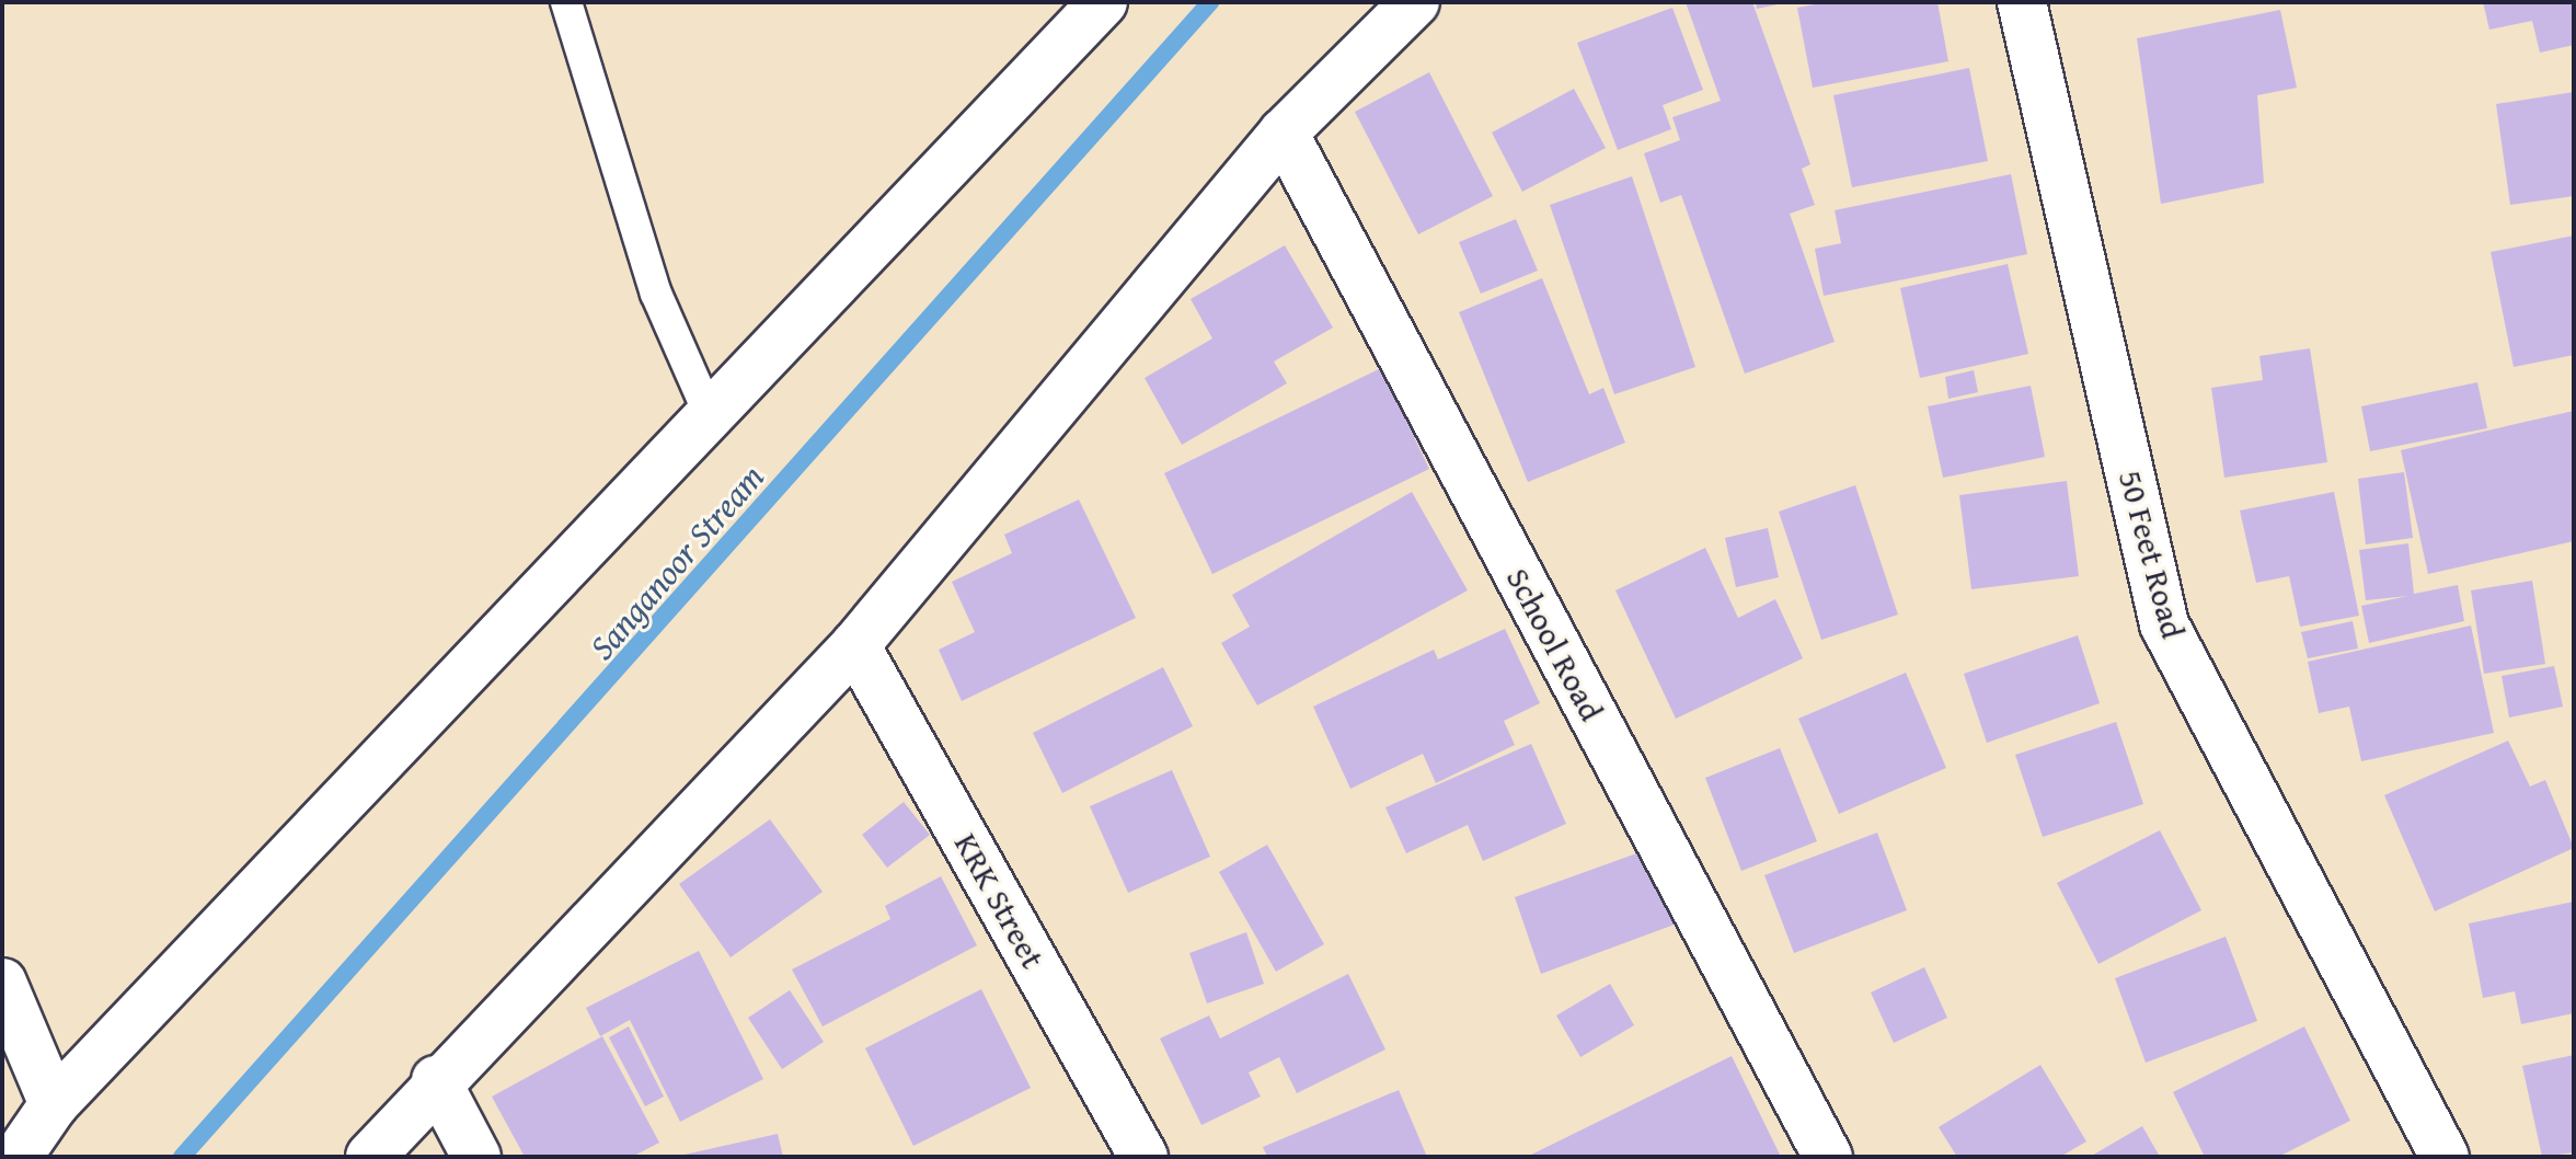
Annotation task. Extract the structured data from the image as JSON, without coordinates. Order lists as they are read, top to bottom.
{
  "streets": {
    "street": ["50 Feet Road", "School Road", "KRK Street"]
  },
  "water": ["Sanganoor Stream"]
}
